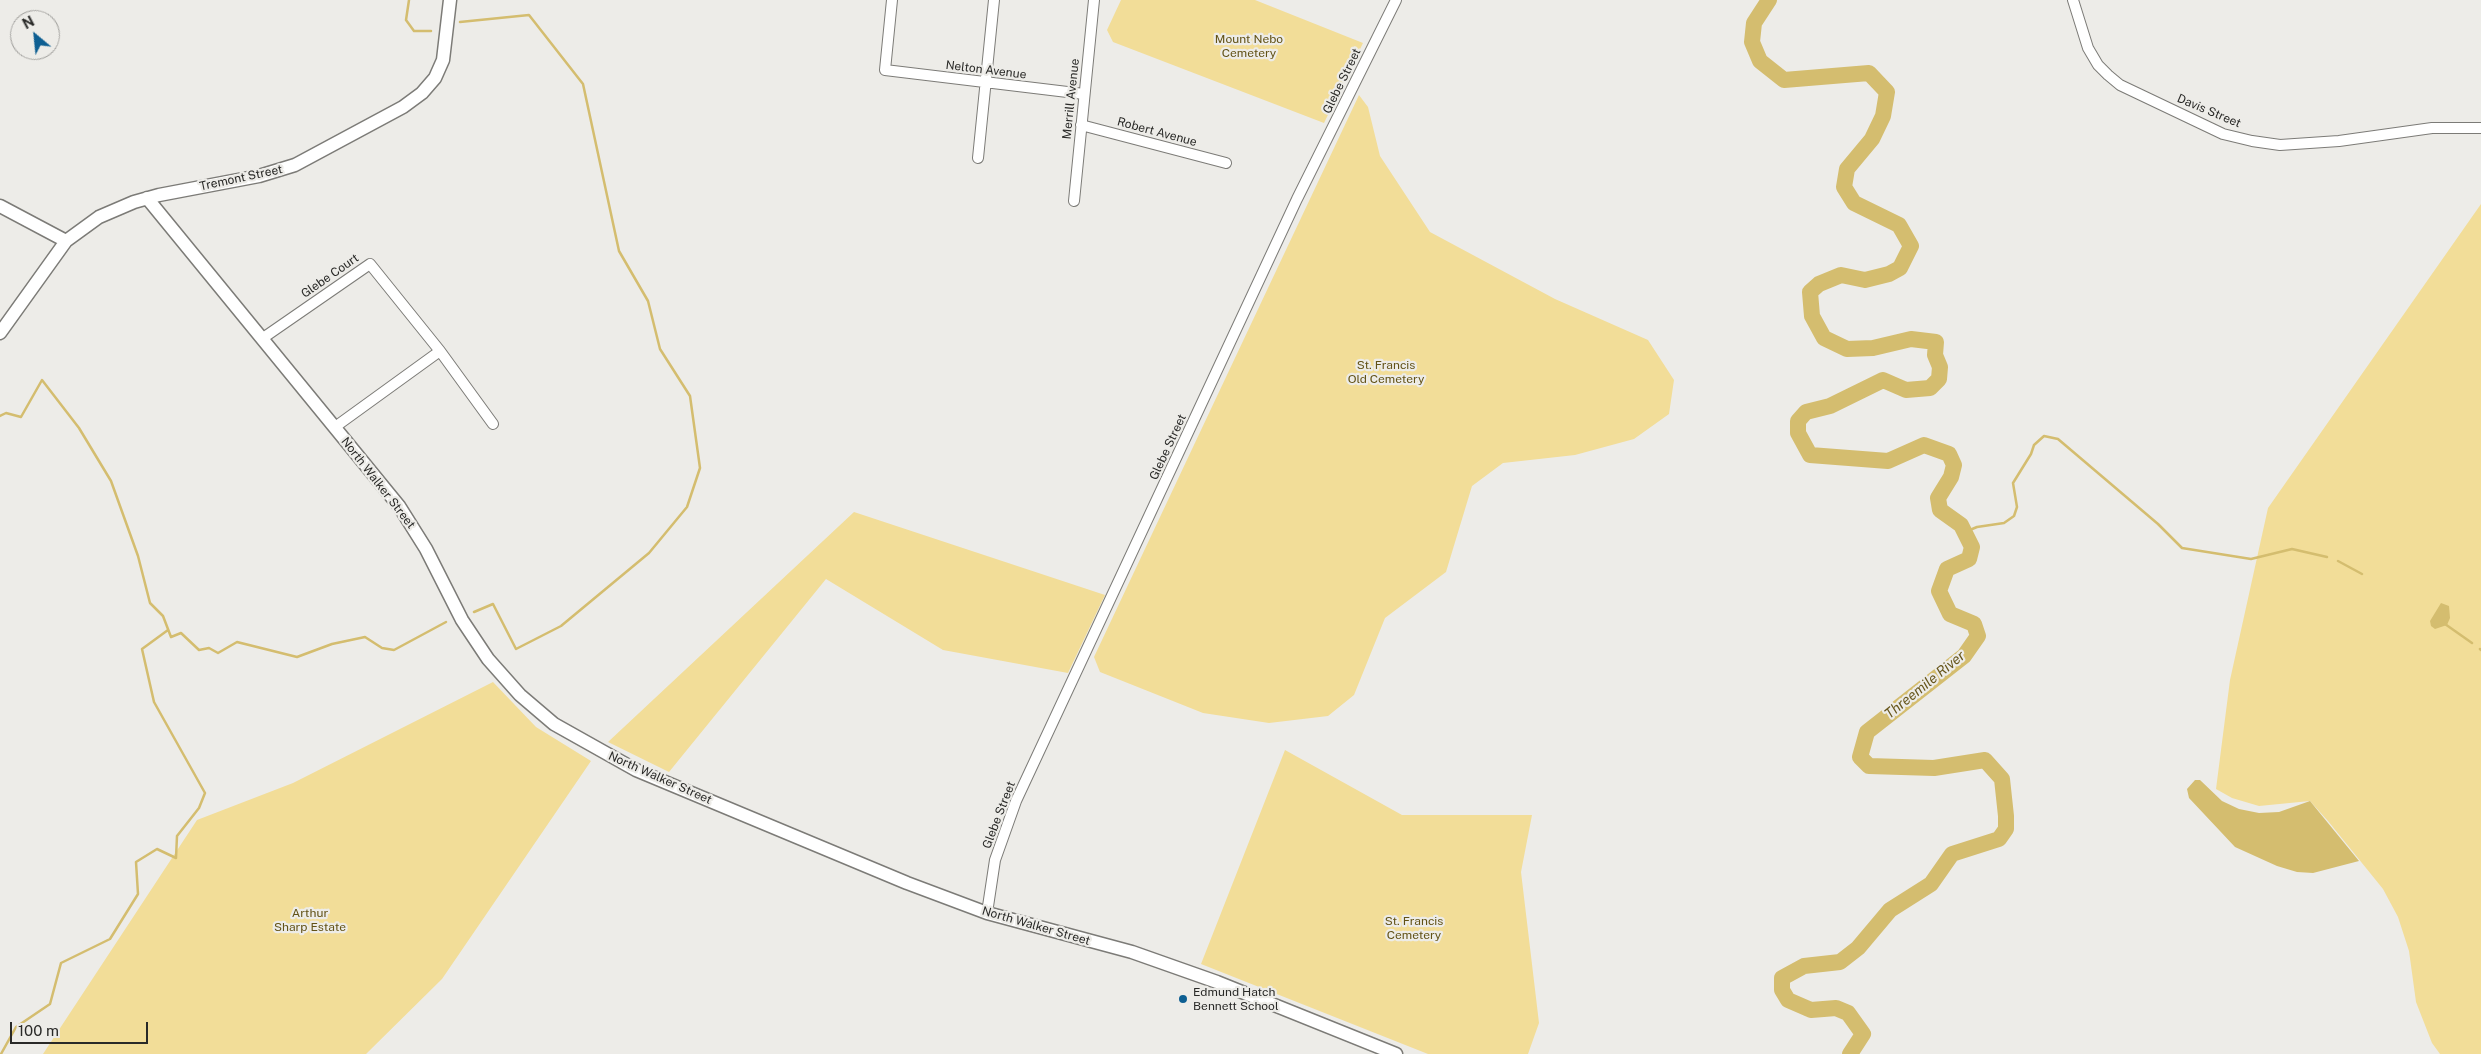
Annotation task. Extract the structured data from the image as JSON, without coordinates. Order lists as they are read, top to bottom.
{
  "streets": {
    "main road": ["Tremont Street", "North Walker Street"],
    "street": [
      "Nelton Avenue",
      "Glebe Street",
      "Merrill Avenue",
      "Davis Street",
      "Robert Avenue",
      "Glebe Court"
    ]
  },
  "crossings": [
    ["Nelton Avenue", "Merrill Avenue"],
    ["Glebe Street", "North Walker Street"],
    ["Merrill Avenue", "Robert Avenue"],
    ["Tremont Street", "North Walker Street"],
    ["Glebe Court", "North Walker Street"]
  ],
  "water": ["Threemile River"],
  "parks": [
    "Mount Nebo Cemetery",
    "St. Francis Old Cemetery",
    "Arthur Sharp Estate",
    "St. Francis Cemetery"
  ],
  "places": ["Edmund Hatch Bennett School"],
  "scale_bar": "100 m",
  "north": "top left"
}
